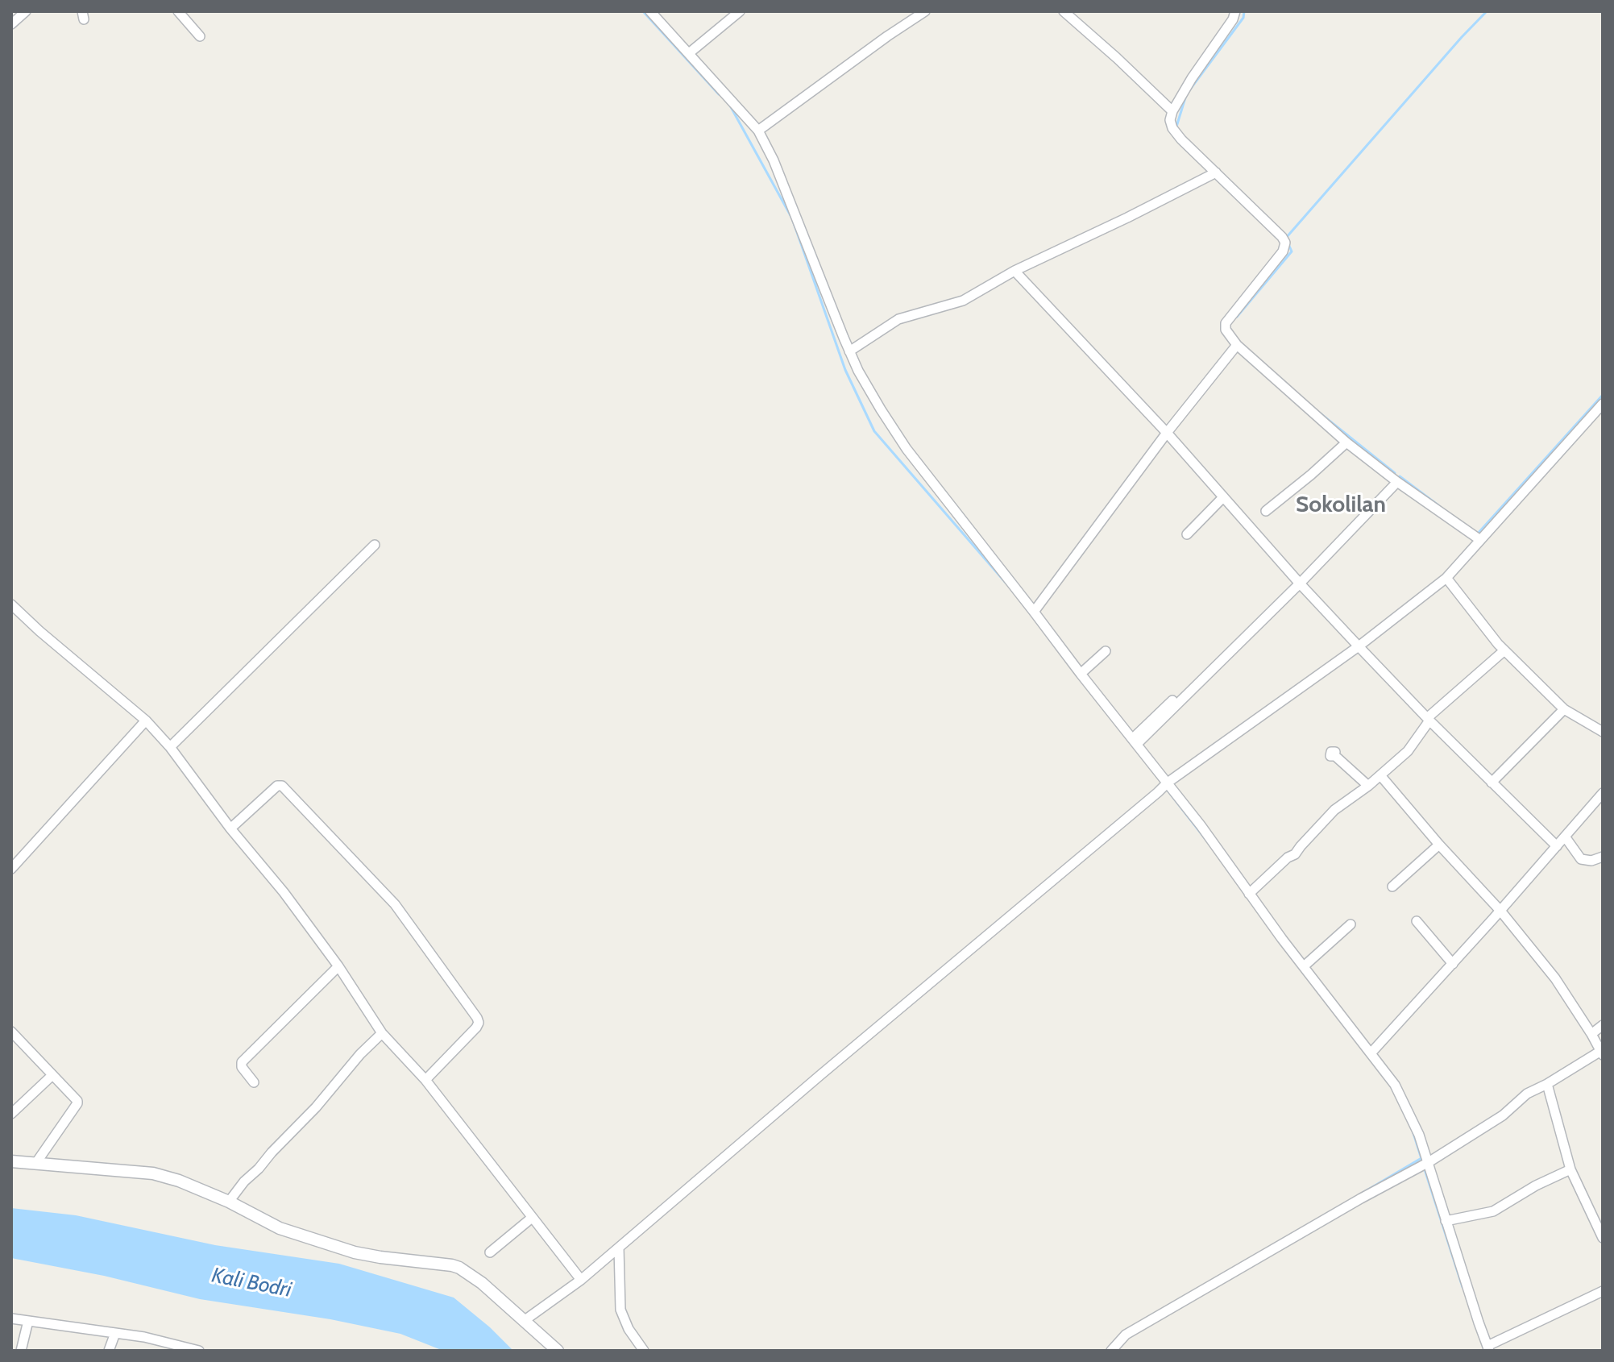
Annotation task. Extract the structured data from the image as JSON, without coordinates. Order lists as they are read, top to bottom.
{
  "districts": ["Sokolilan"],
  "water": ["Kali Bodri"]
}
